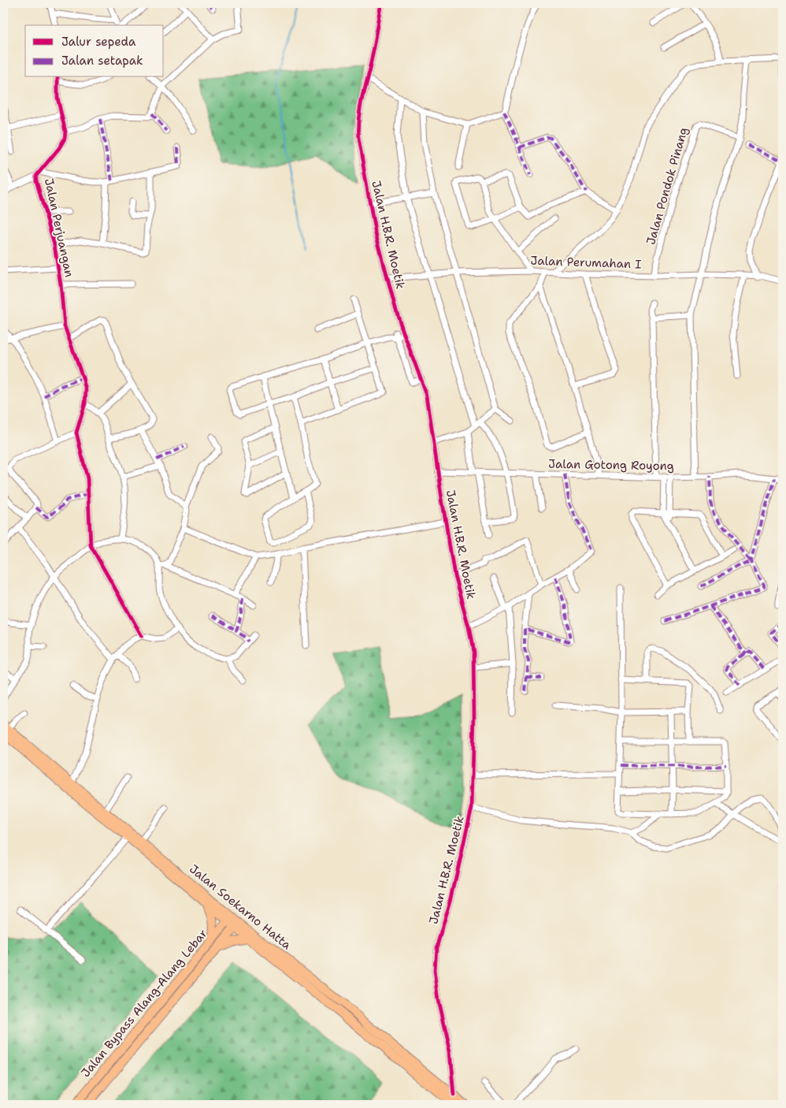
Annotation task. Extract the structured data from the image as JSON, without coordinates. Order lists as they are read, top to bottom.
{
  "streets": {
    "highway": ["Jalan Soekarno Hatta", "Jalan Bypass Alang-Alang Lebar"],
    "street": [
      "Jalan Pondok Pinang",
      "Jalan Perjuangan",
      "Jalan H.B.R. Moetik",
      "Jalan Perumahan I",
      "Jalan Gotong Royong"
    ]
  },
  "crossings": [
    ["Jalan Pondok Pinang", "Jalan Perumahan I"],
    ["Jalan H.B.R. Moetik", "Jalan Perumahan I"],
    ["Jalan H.B.R. Moetik", "Jalan Gotong Royong"],
    ["Jalan H.B.R. Moetik", "Jalan Soekarno Hatta"],
    ["Jalan Soekarno Hatta", "Jalan Bypass Alang-Alang Lebar"]
  ],
  "legend": ["Jalur sepeda", "Jalan setapak"]
}
